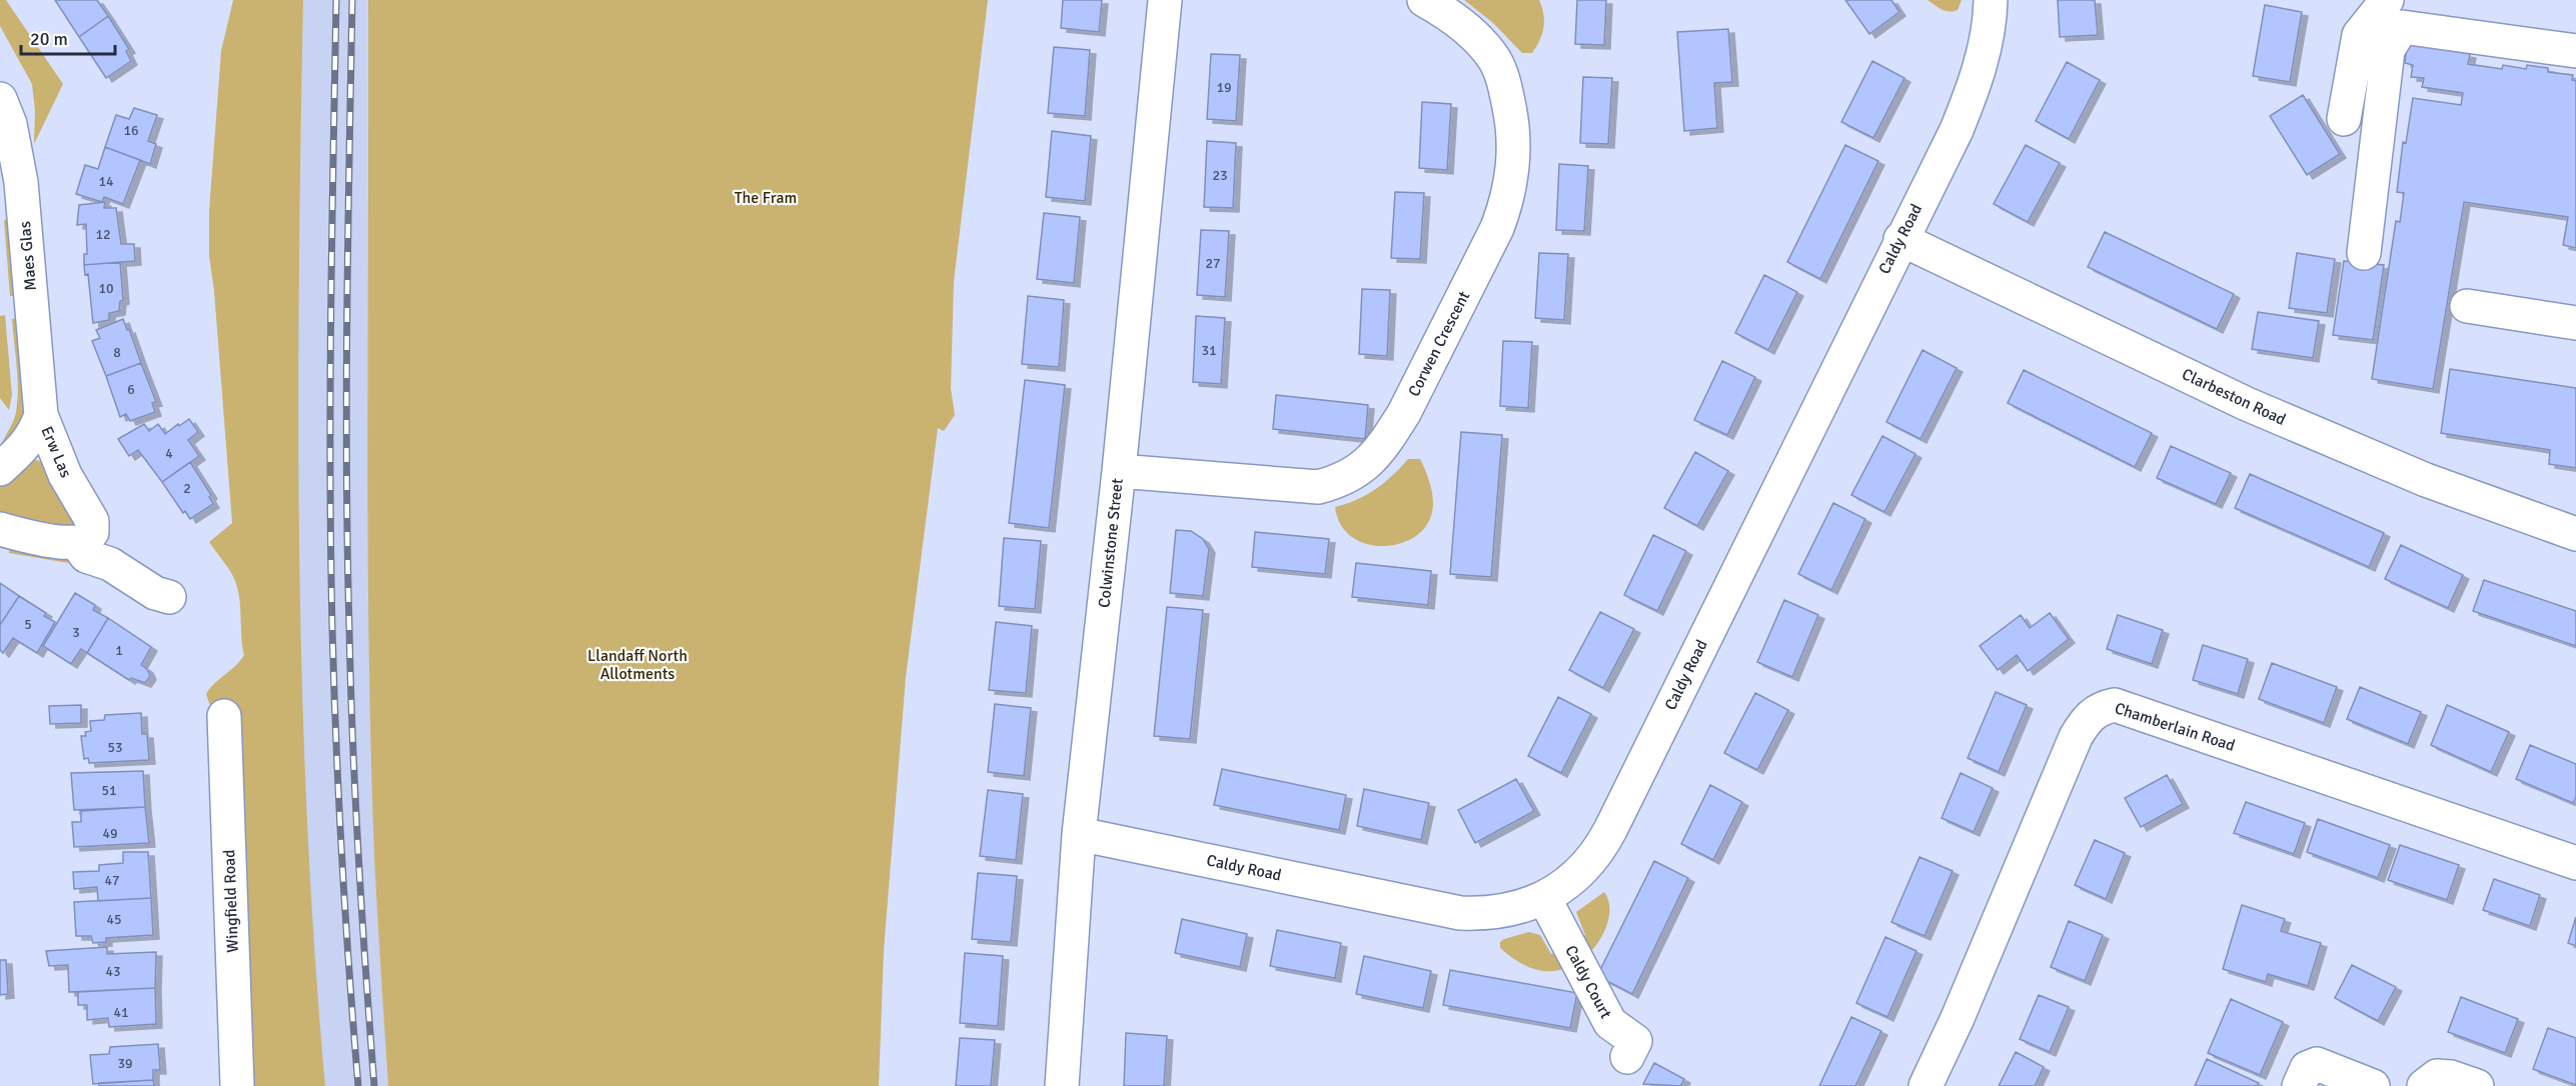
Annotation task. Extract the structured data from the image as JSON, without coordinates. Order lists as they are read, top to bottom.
{
  "streets": {
    "street": [
      "Caldy Road",
      "Maes Glas",
      "Corwen Crescent",
      "Clarbeston Road",
      "Erw Las",
      "Colwinstone Street",
      "Chamberlain Road",
      "Wingfield Road",
      "Caldy Court"
    ]
  },
  "crossings": [
    ["Caldy Road", "Clarbeston Road"],
    ["Caldy Road", "Colwinstone Street"],
    ["Caldy Road", "Caldy Court"],
    ["Maes Glas", "Erw Las"],
    ["Corwen Crescent", "Colwinstone Street"]
  ],
  "parks": ["The Fram", "Llandaff North Allotments"],
  "house_numbers": [
    "19",
    "16",
    "23",
    "14",
    "12",
    "27",
    "10",
    "31",
    "8",
    "6",
    "4",
    "2",
    "5",
    "3",
    "1",
    "53",
    "51",
    "49",
    "47",
    "45",
    "43",
    "41",
    "39"
  ],
  "scale_bar": "20 m"
}
